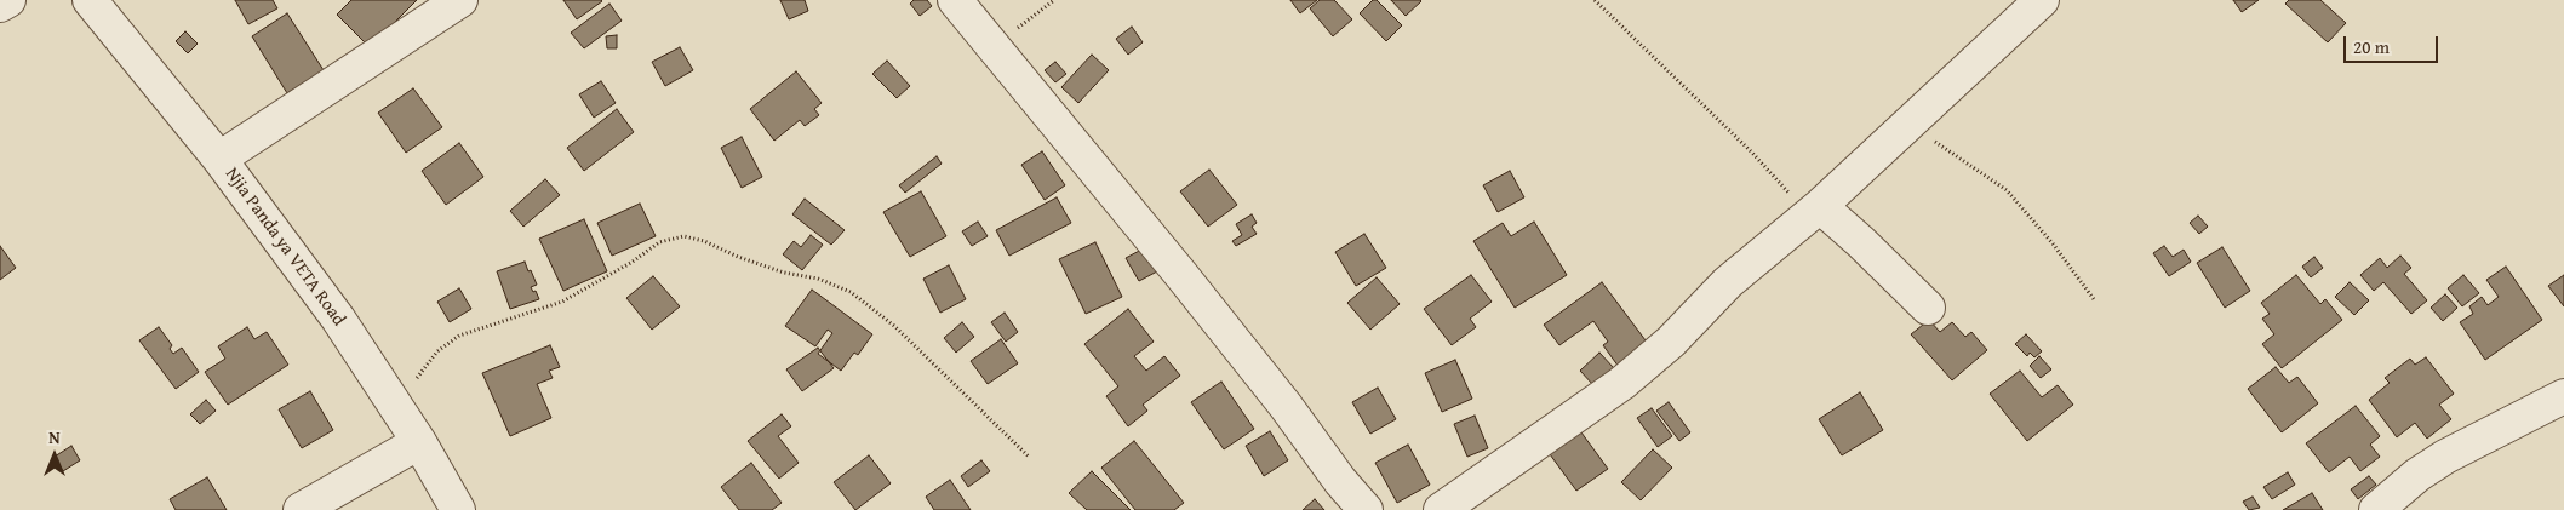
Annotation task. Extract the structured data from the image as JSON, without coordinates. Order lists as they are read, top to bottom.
{
  "streets": {
    "street": ["Njia Panda ya VETA Road"]
  },
  "scale_bar": "20 m",
  "north": "top"
}
